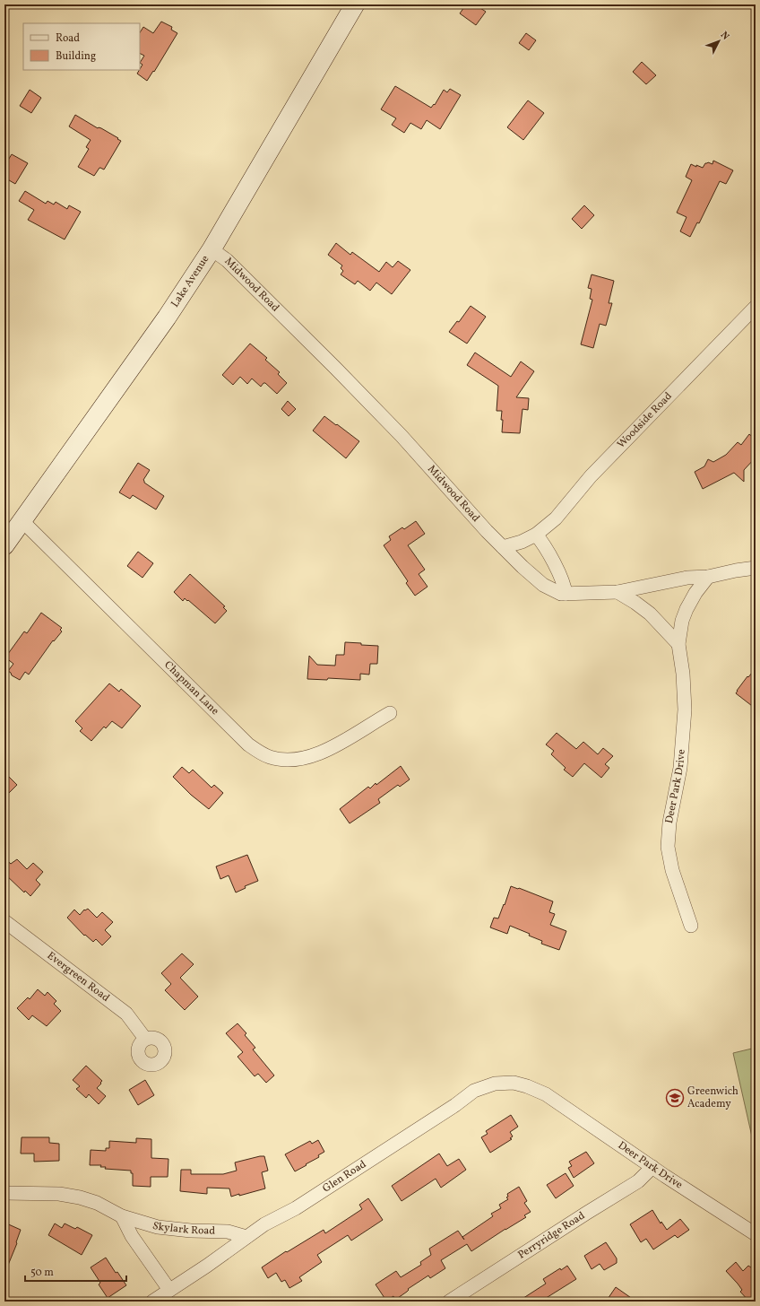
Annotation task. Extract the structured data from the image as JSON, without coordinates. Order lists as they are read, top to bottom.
{
  "streets": {
    "main road": ["Lake Avenue"],
    "street": [
      "Midwood Road",
      "Woodside Road",
      "Chapman Lane",
      "Deer Park Drive",
      "Evergreen Road",
      "Glen Road",
      "Skylark Road",
      "Perryridge Road"
    ]
  },
  "crossings": [
    ["Lake Avenue", "Midwood Road"],
    ["Lake Avenue", "Chapman Lane"],
    ["Midwood Road", "Woodside Road"],
    ["Midwood Road", "Deer Park Drive"],
    ["Deer Park Drive", "Glen Road"],
    ["Deer Park Drive", "Perryridge Road"],
    ["Glen Road", "Skylark Road"]
  ],
  "places": {
    "school or university": ["Greenwich Academy"]
  },
  "legend": ["Road", "Building"],
  "scale_bar": "50 m",
  "north": "top right"
}
